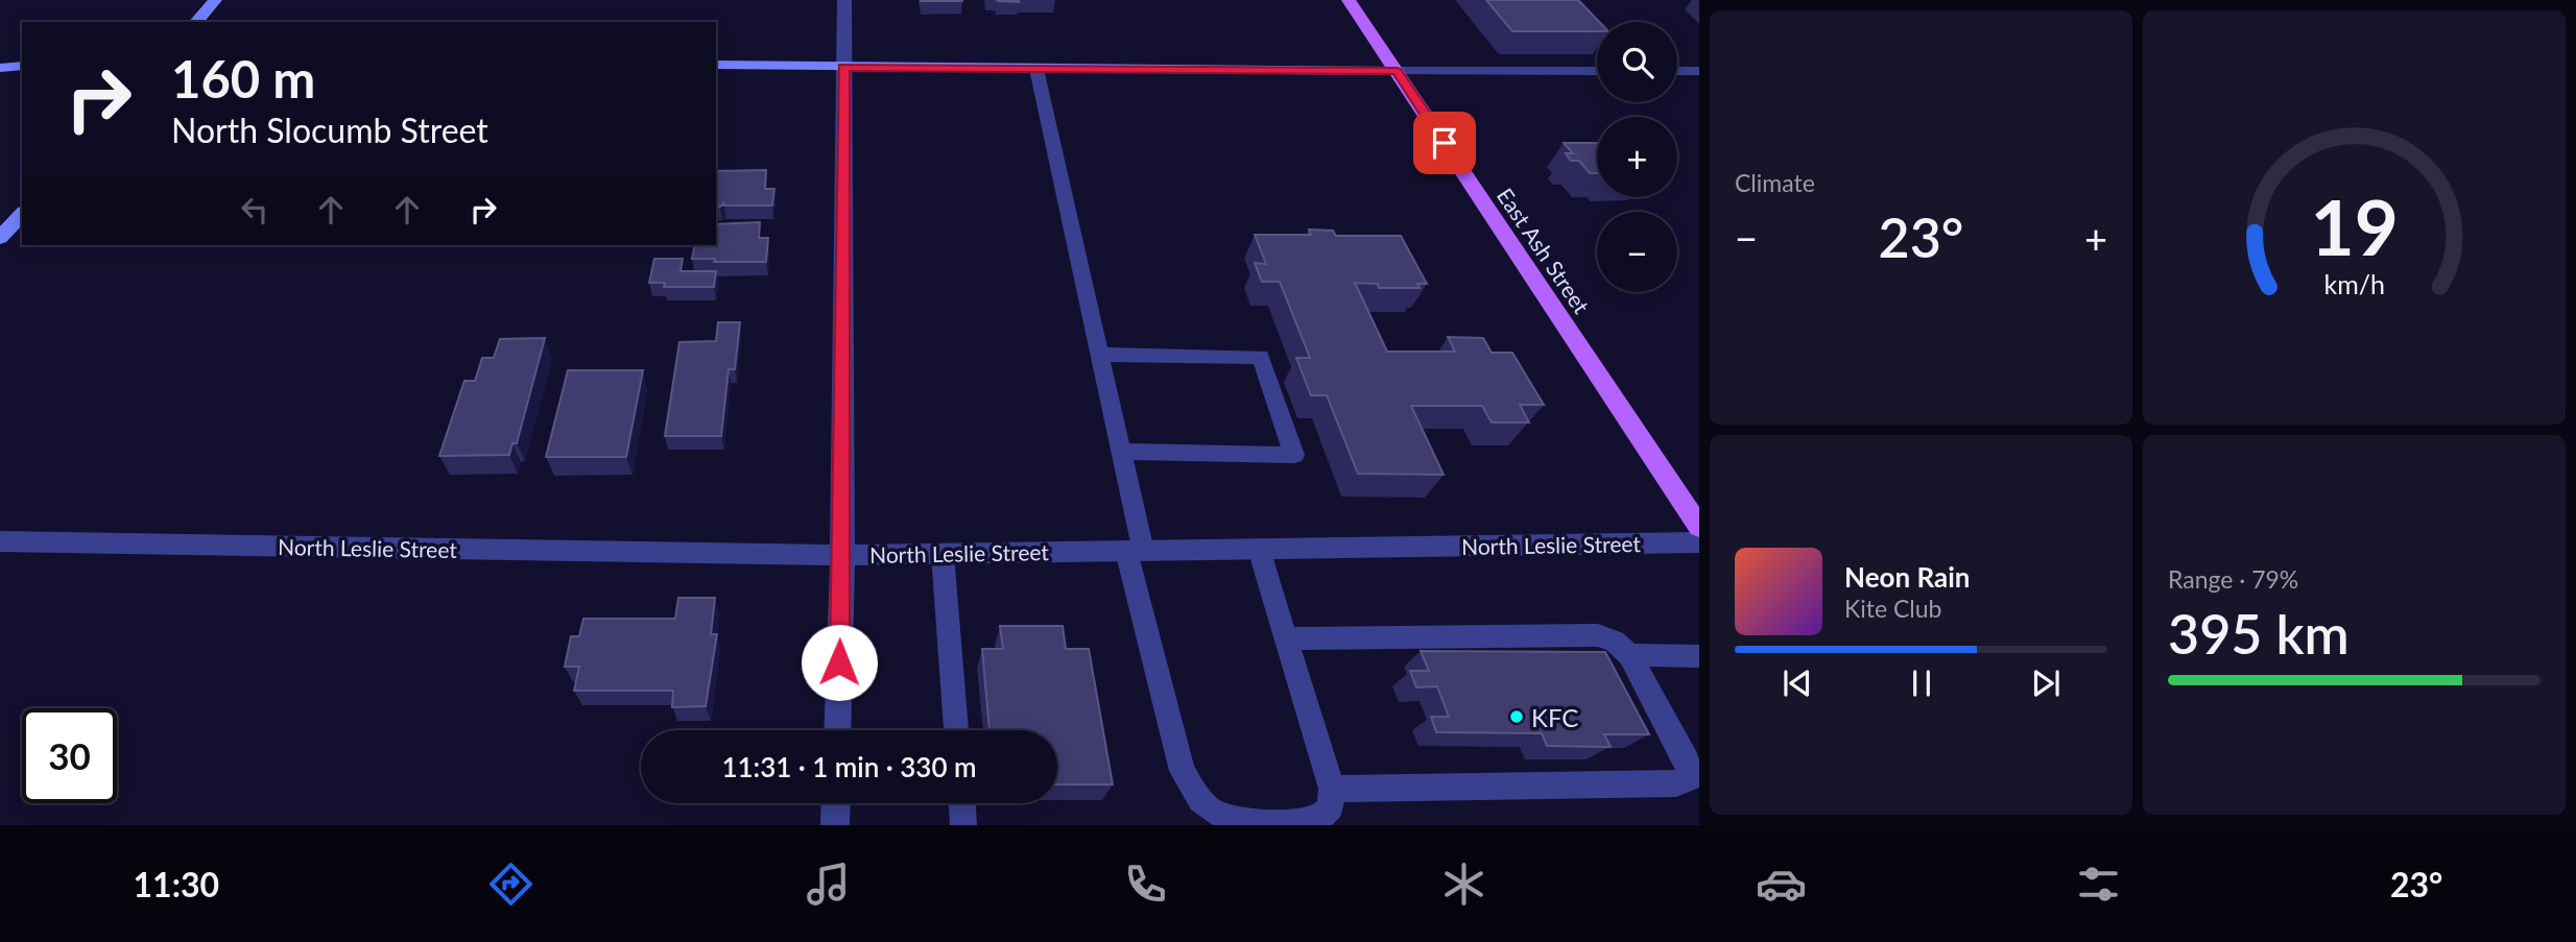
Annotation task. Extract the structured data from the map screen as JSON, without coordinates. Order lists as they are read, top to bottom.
{
  "streets": {
    "main road": ["East Ash Street"],
    "street": ["North Leslie Street"]
  },
  "places": ["KFC"],
  "page": {
    "tile": [
      "Climate",
      ["Range · 79%", "395 km"]
    ],
    "map_buttons": ["+", "−"],
    "turn": ["160 m", "North Slocumb Street"],
    "heat": ["−", "23°", "+"],
    "song": ["Neon Rain", "Kite Club"],
    "limit": "30",
    "trip": "11:31 · 1 min · 330 m",
    "tabs": ["11:30", "23°"],
    "gauge": ["19", "km/h"]
  }
}
